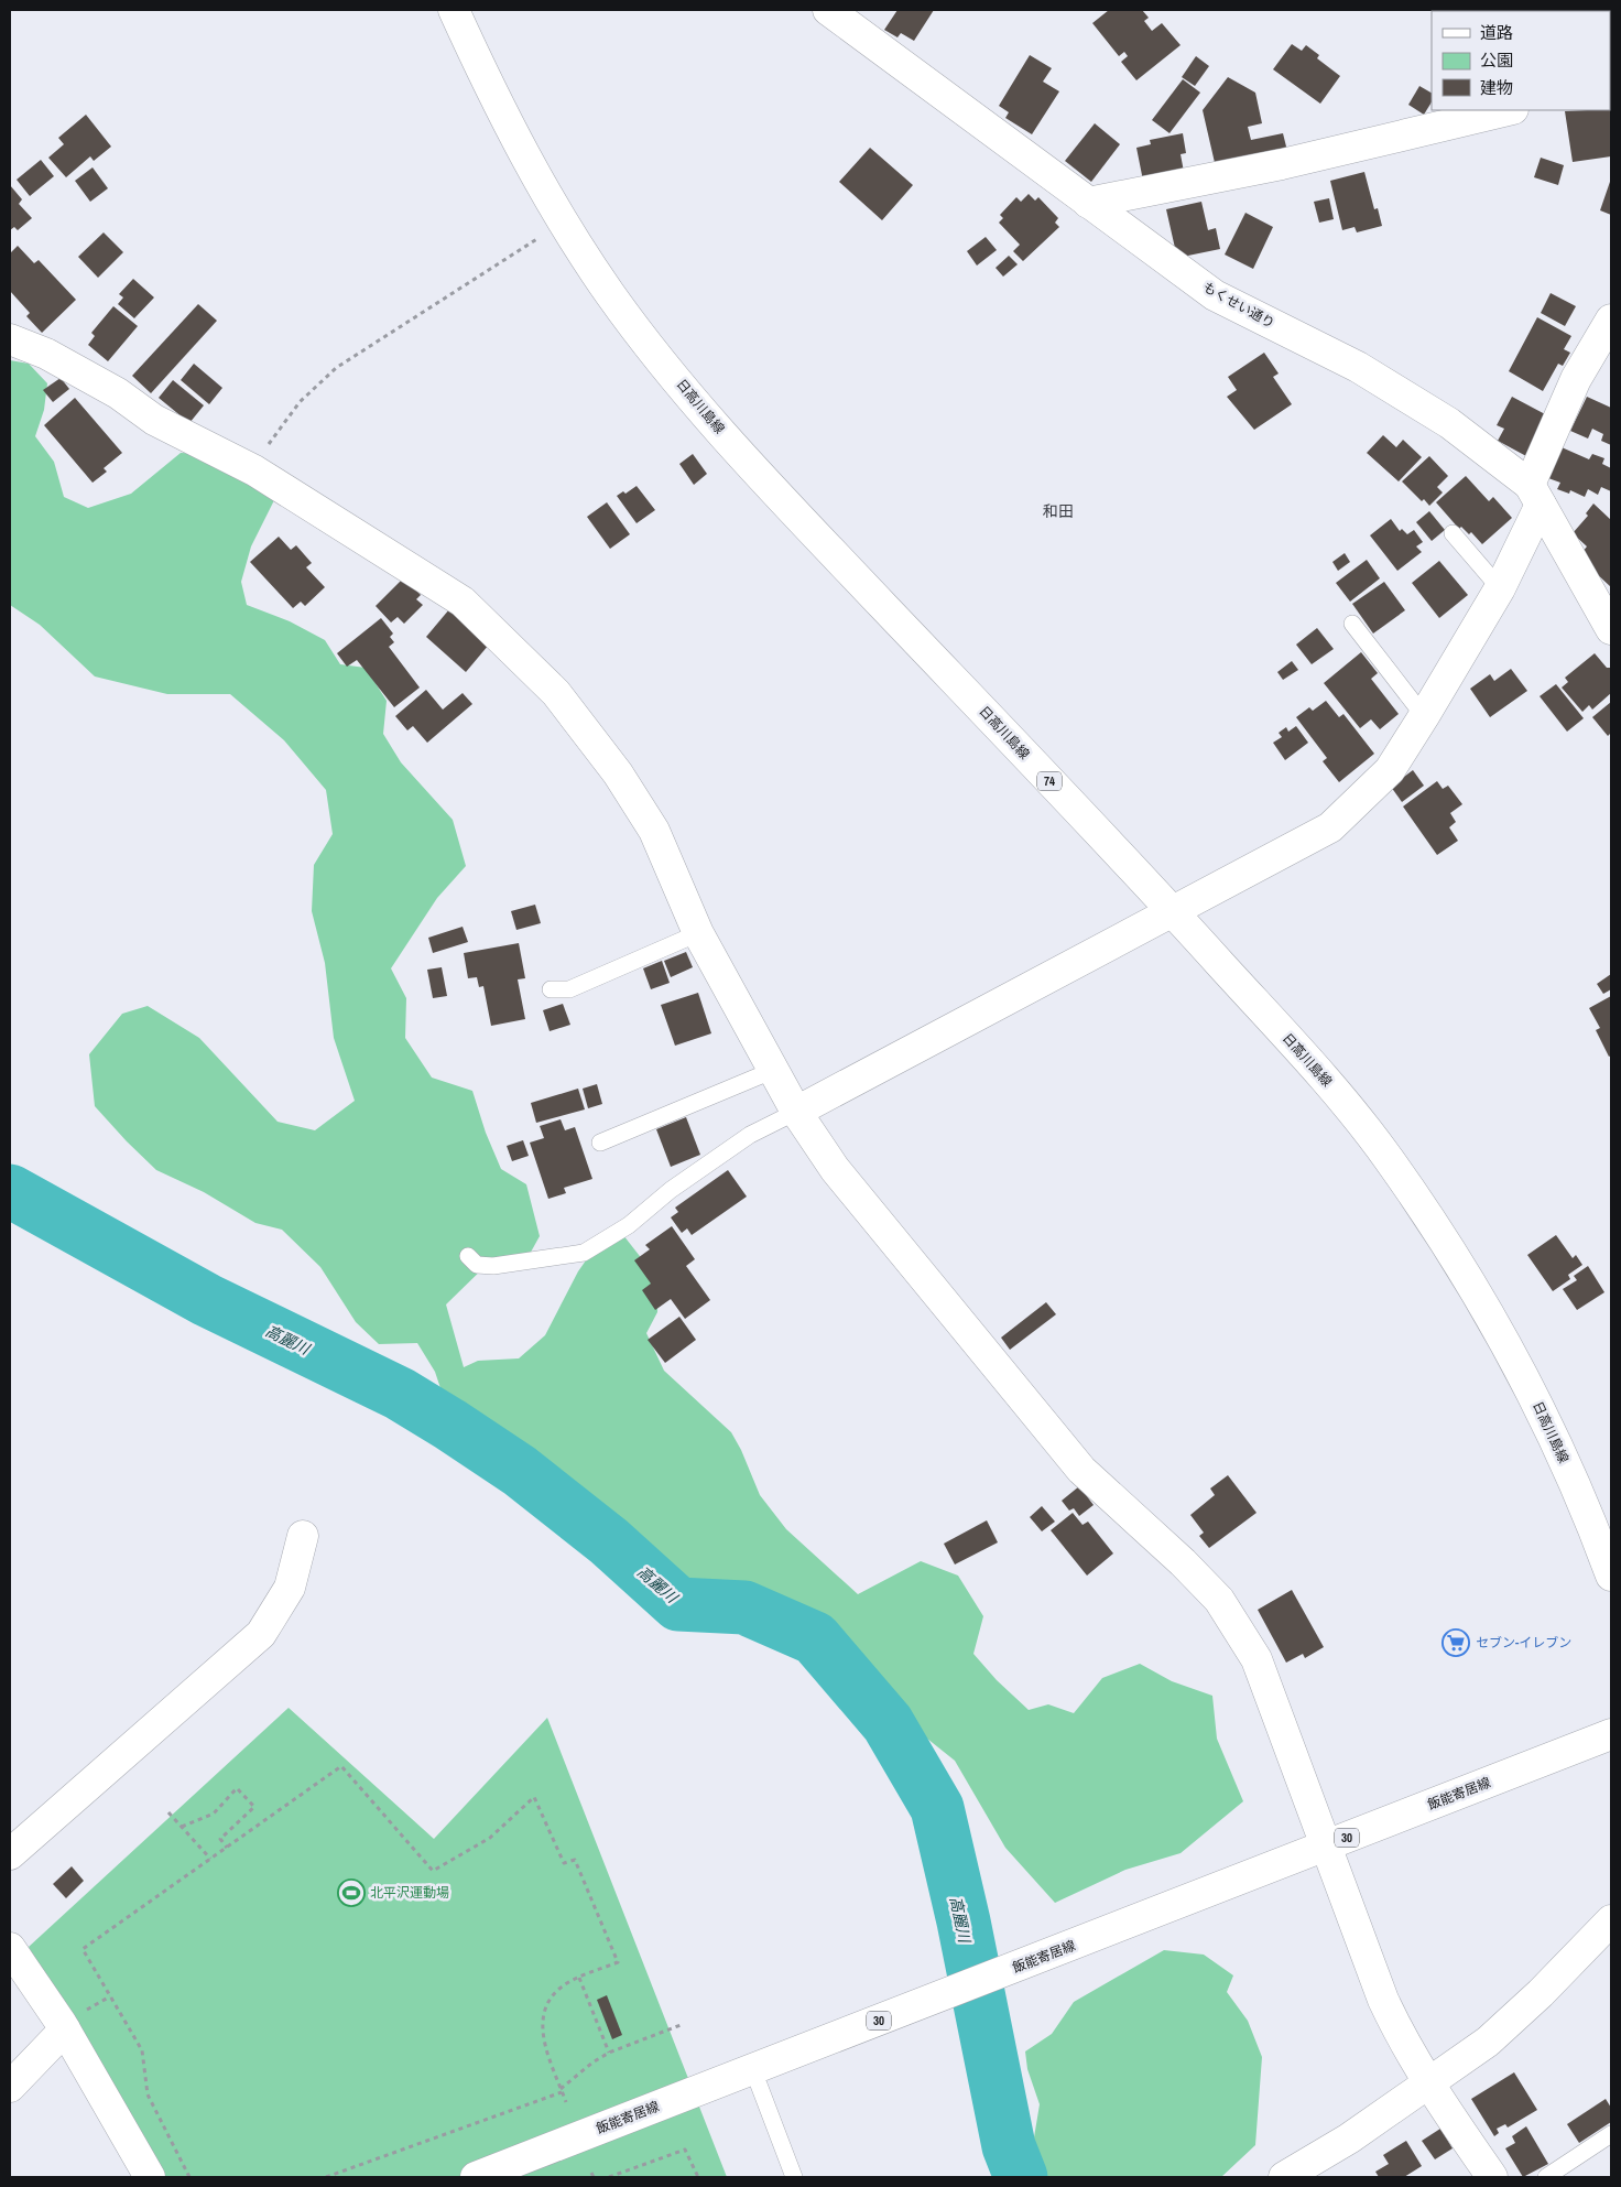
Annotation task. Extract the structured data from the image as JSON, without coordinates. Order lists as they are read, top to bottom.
{
  "streets": {
    "street": [
      "もくせい通り",
      "日高川島線",
      "74",
      "飯能寄居線",
      "30"
    ]
  },
  "districts": ["和田"],
  "water": ["高麗川"],
  "places": {
    "supermarket": ["セブン-イレブン"],
    "sports": ["北平沢運動場"]
  },
  "legend": ["道路", "公園", "建物"]
}
